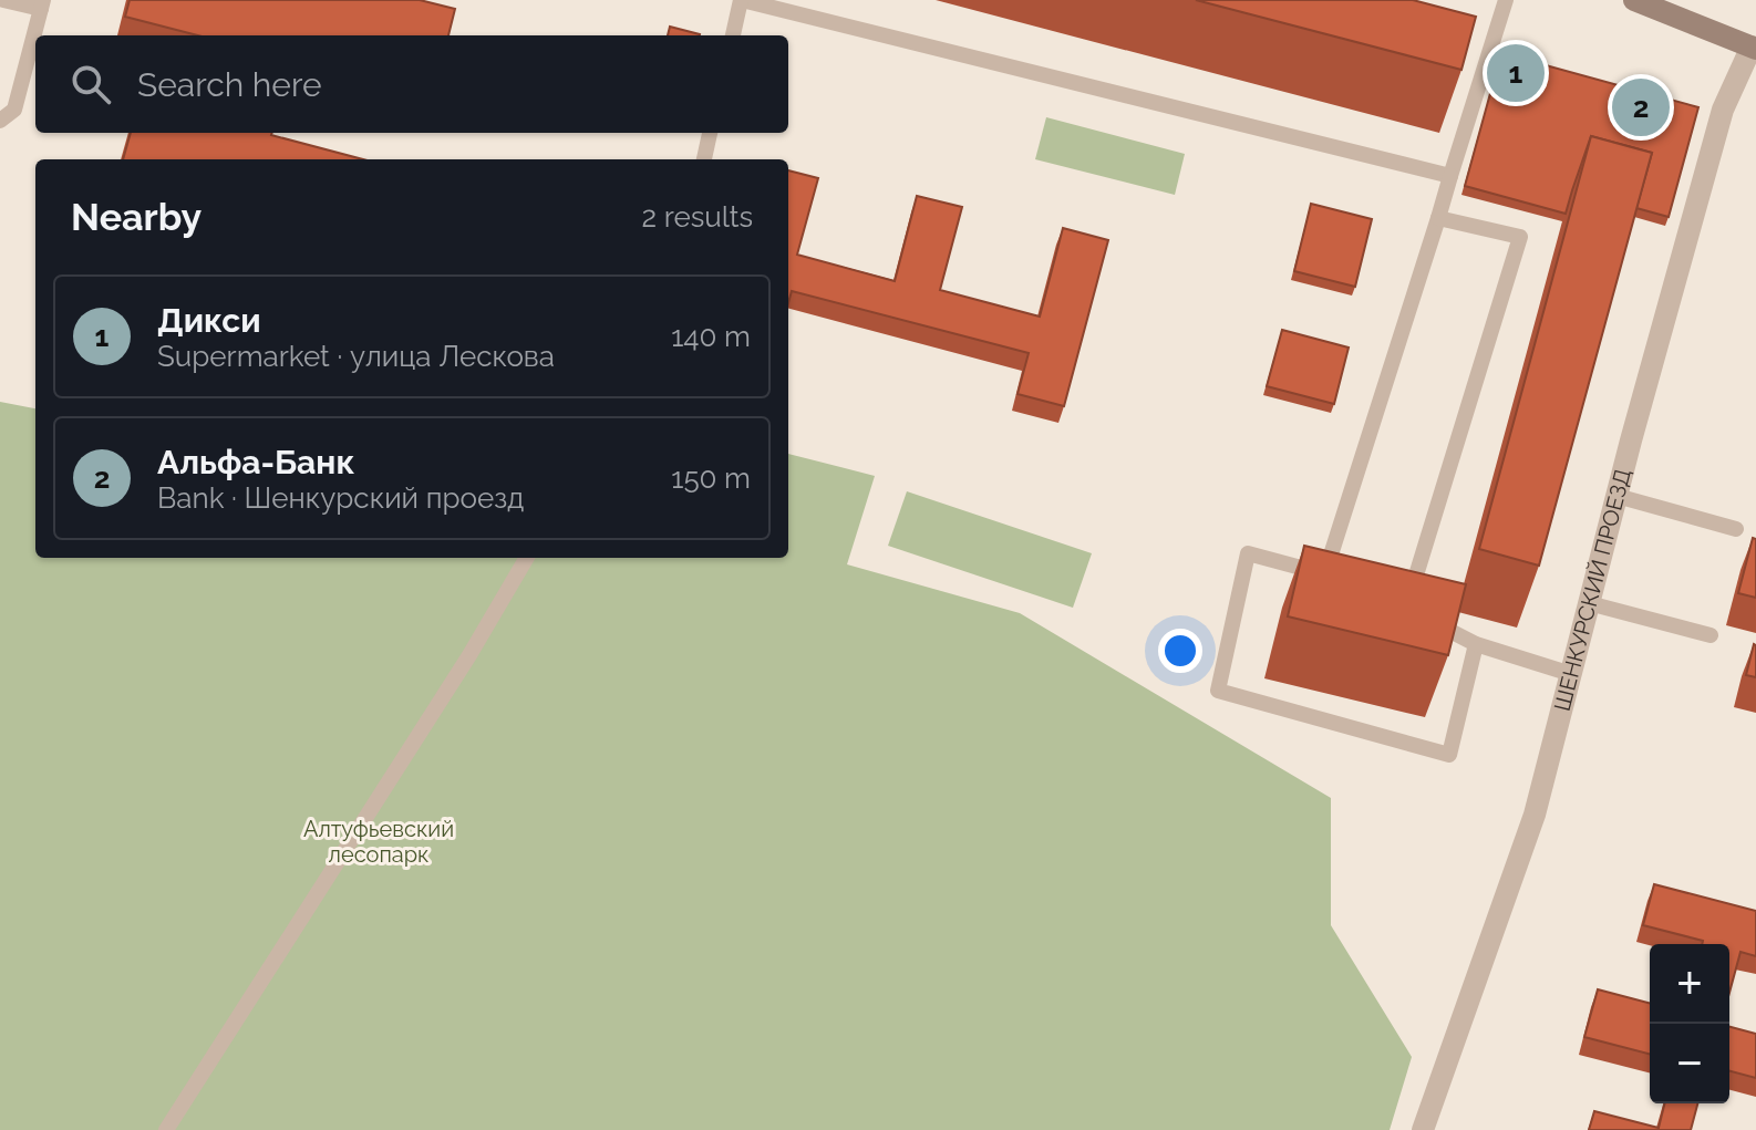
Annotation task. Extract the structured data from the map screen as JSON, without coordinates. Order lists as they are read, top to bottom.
{
  "streets": {
    "street": ["ШЕНКУРСКИЙ ПРОЕЗД"]
  },
  "parks": ["Алтуфьевский лесопарк"],
  "page": {
    "search": "Search here",
    "pins": ["1", "2"],
    "heading": ["Nearby", "2 results"],
    "list": [
      {
        "mark": "1",
        "name": "Дикси",
        "note": "Supermarket · улица Лескова",
        "value": "140 m"
      },
      {
        "mark": "2",
        "name": "Альфа-Банк",
        "note": "Bank · Шенкурский проезд",
        "value": "150 m"
      }
    ],
    "map_buttons": ["+", "−"]
  }
}
